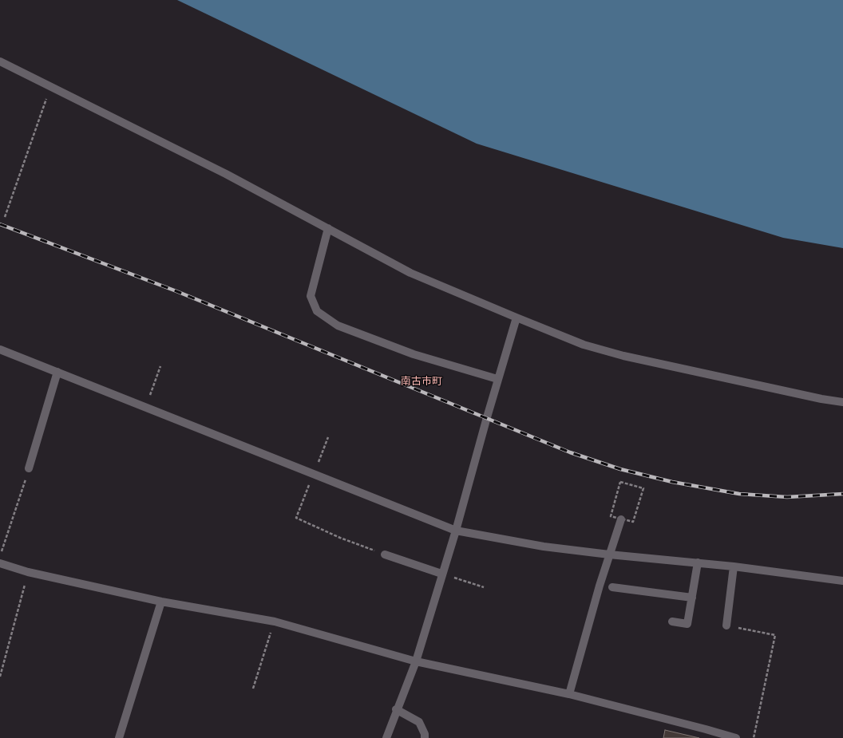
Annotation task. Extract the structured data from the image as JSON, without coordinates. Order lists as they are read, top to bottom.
{
  "districts": ["南古市町"]
}
